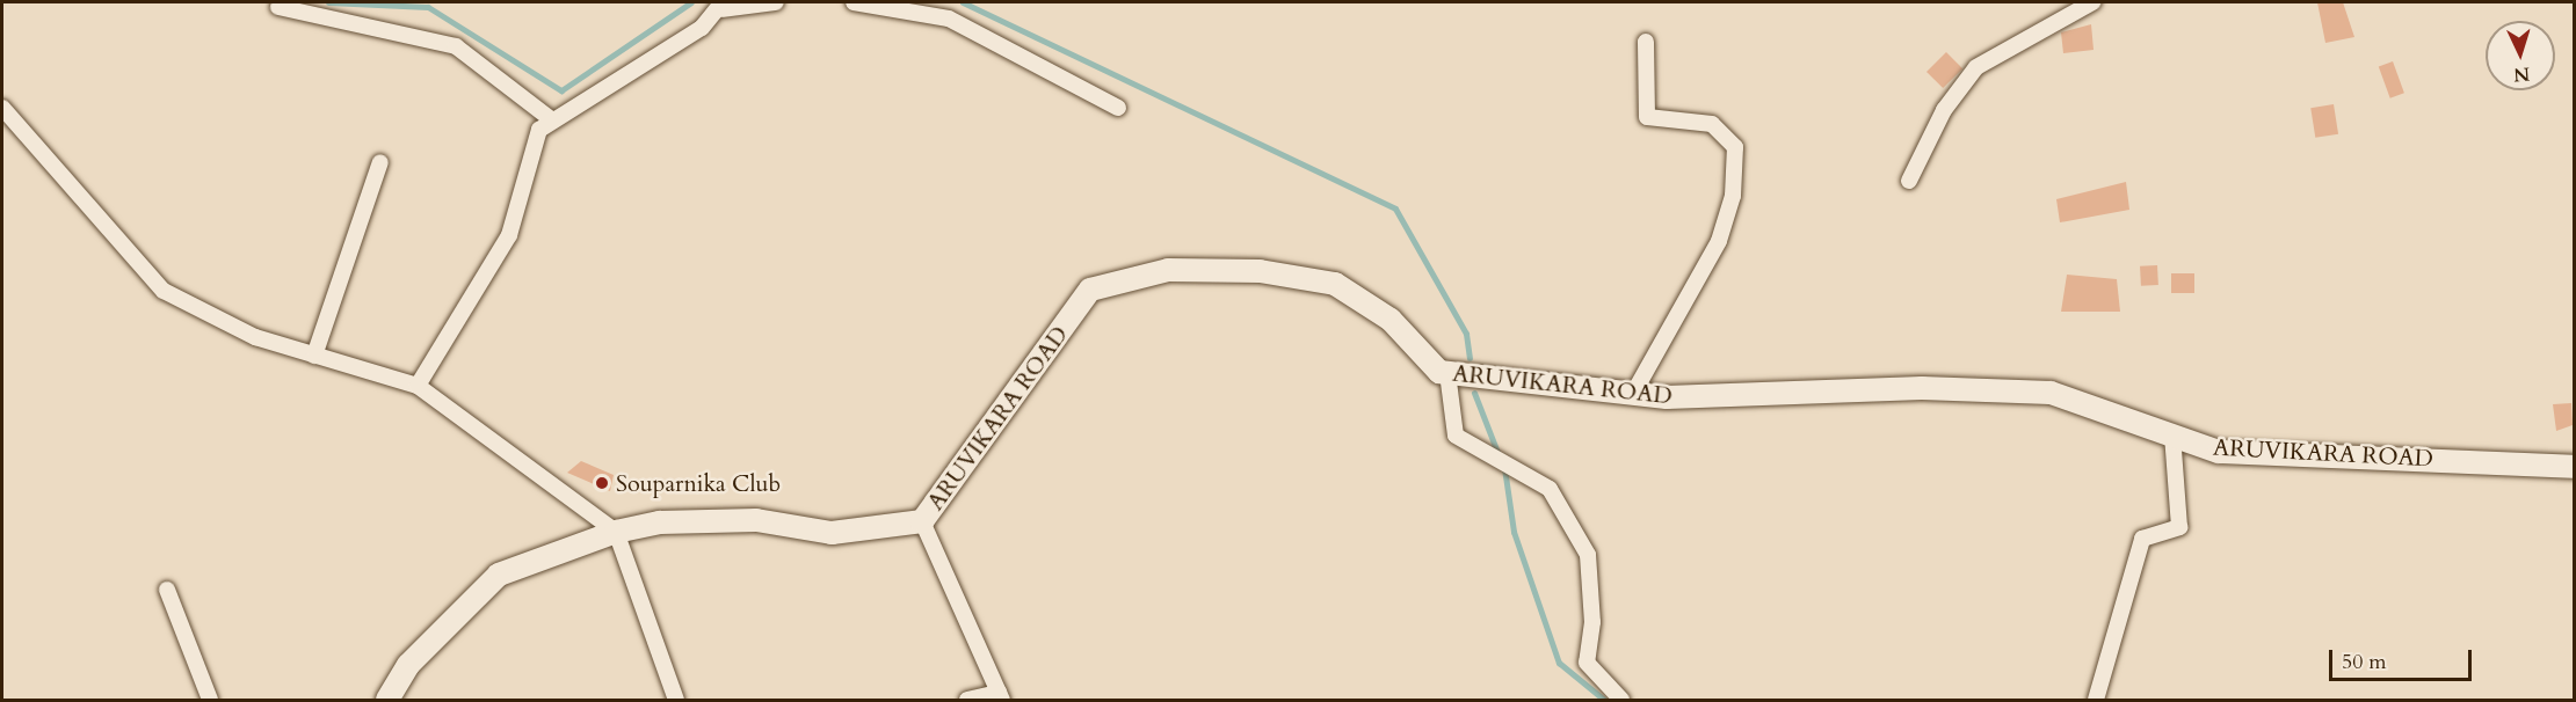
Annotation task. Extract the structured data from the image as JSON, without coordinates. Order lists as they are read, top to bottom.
{
  "streets": {
    "main road": ["ARUVIKARA ROAD"]
  },
  "places": ["Souparnika Club"],
  "scale_bar": "50 m",
  "north": "bottom"
}
